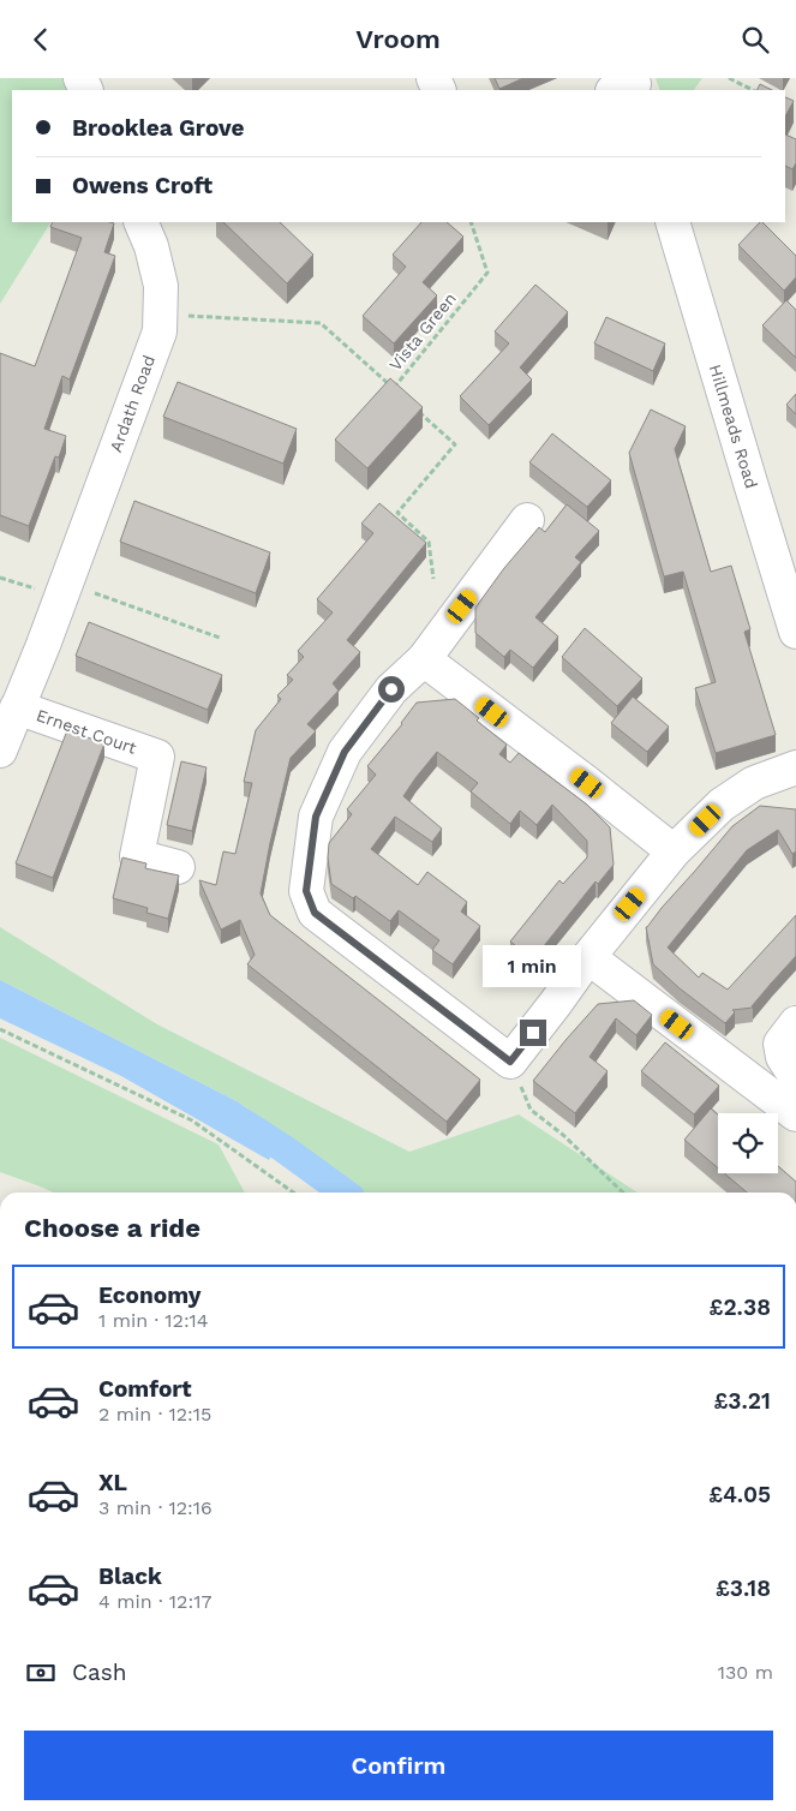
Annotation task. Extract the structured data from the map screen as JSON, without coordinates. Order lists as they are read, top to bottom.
{
  "streets": {
    "street": ["Ardath Road", "Hillmeads Road", "Ernest Court"],
    "path": ["Vista Green"]
  },
  "crossings": [
    ["Vista Green", "Ardath Road"],
    ["Ardath Road", "Ernest Court"]
  ],
  "page": {
    "header": "Vroom",
    "banner": ["Brooklea Grove", "Owens Croft"],
    "bubble": "1 min",
    "heading": "Choose a ride",
    "list": [
      {
        "name": "Economy",
        "note": "1 min · 12:14",
        "value": "£2.38"
      },
      {
        "name": "Comfort",
        "note": "2 min · 12:15",
        "value": "£3.21"
      },
      {
        "name": "XL",
        "note": "3 min · 12:16",
        "value": "£4.05"
      },
      {
        "name": "Black",
        "note": "4 min · 12:17",
        "value": "£3.18"
      }
    ],
    "pay": ["Cash", "130 m"],
    "buttons": "Confirm"
  }
}
